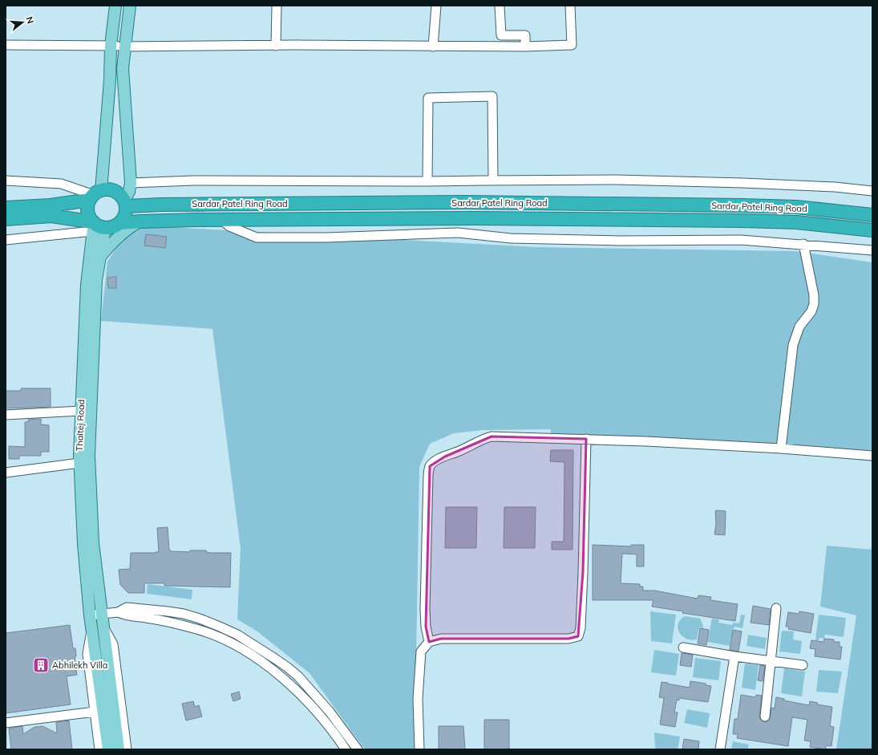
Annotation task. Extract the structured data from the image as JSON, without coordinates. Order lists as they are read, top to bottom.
{
  "streets": {
    "highway": ["Sardar Patel Ring Road"],
    "main road": ["Thaltej Road"]
  },
  "crossings": [
    ["Sardar Patel Ring Road", "Thaltej Road"]
  ],
  "places": {
    "building": ["Abhilekh Villa"]
  },
  "north": "right"
}
